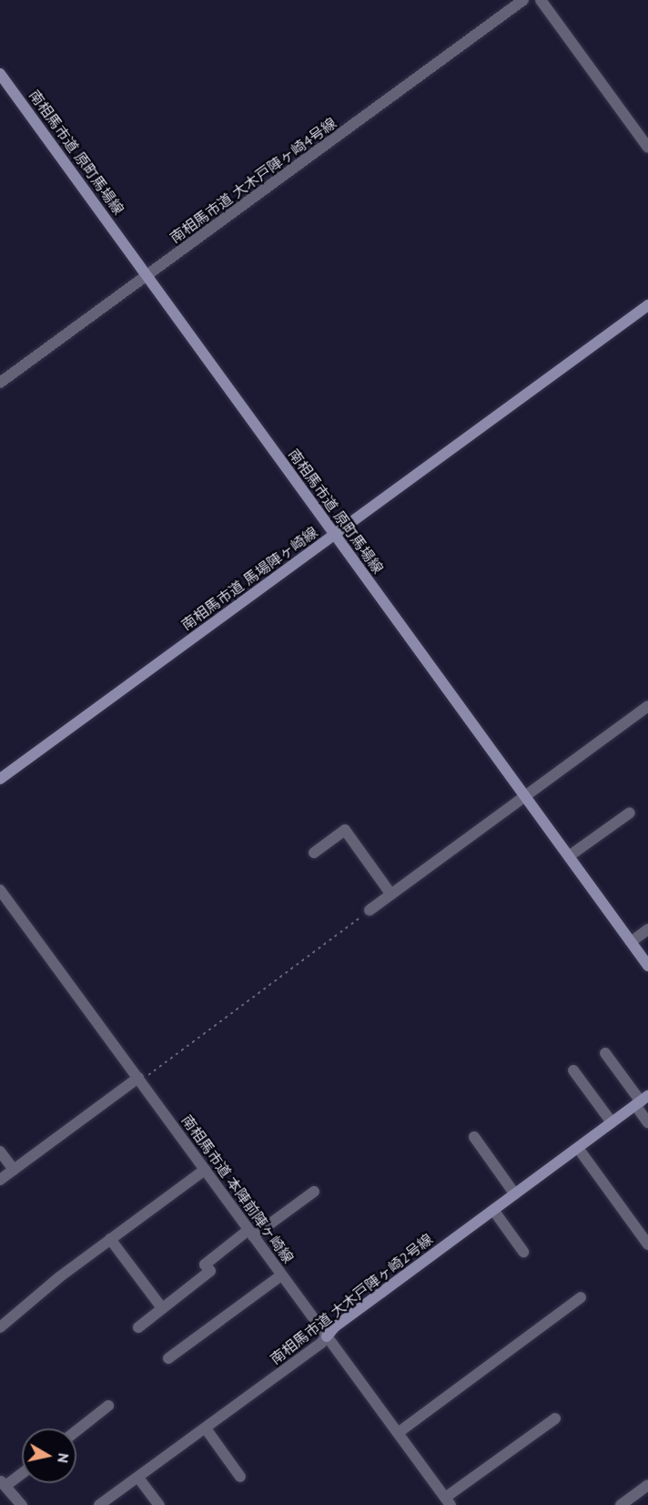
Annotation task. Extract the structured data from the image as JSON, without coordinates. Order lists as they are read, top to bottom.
{
  "streets": {
    "street": [
      "南相馬市道 原町馬場線",
      "南相馬市道 大木戸陣ヶ崎4号線",
      "南相馬市道 馬場陣ヶ崎線",
      "南相馬市道 本陣前陣ヶ崎線",
      "南相馬市道 大木戸陣ヶ崎2号線"
    ]
  },
  "crossings": [
    ["南相馬市道 原町馬場線", "南相馬市道 大木戸陣ヶ崎4号線"],
    ["南相馬市道 原町馬場線", "南相馬市道 馬場陣ヶ崎線"],
    ["南相馬市道 本陣前陣ヶ崎線", "南相馬市道 大木戸陣ヶ崎2号線"]
  ],
  "north": "right"
}
